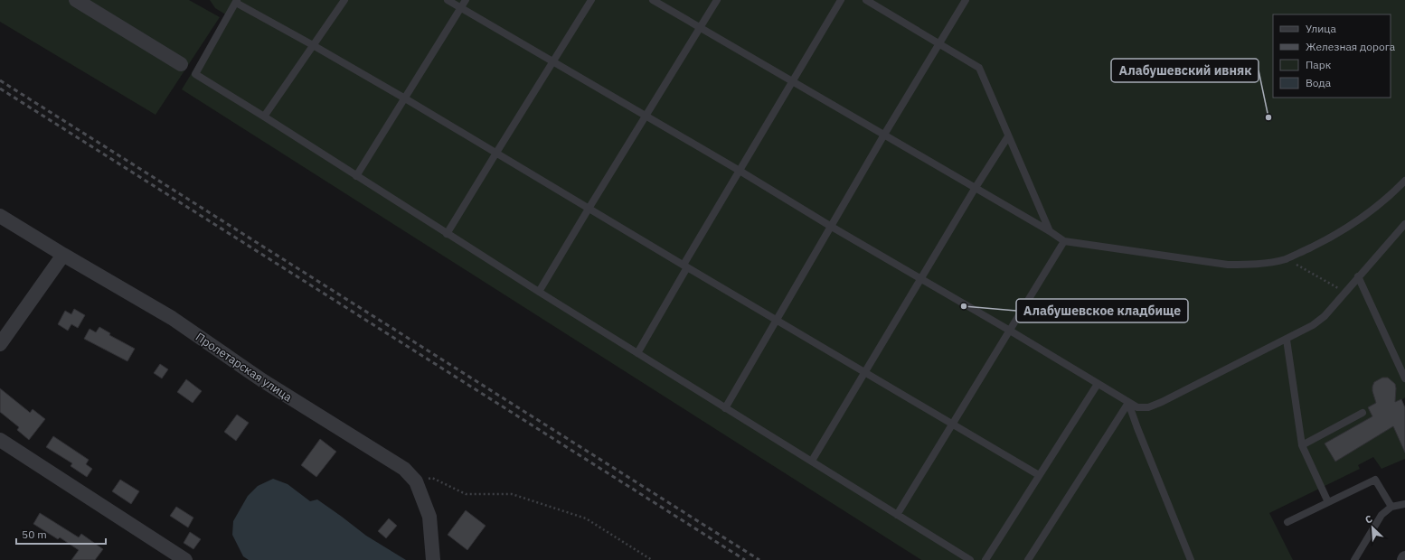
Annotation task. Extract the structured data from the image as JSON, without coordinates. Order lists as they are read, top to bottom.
{
  "streets": {
    "street": ["Пролетарская улица"]
  },
  "places": ["Алабушевский ивняк", "Алабушевское кладбище"],
  "legend": [
    "Улица",
    "Железная дорога",
    "Парк",
    "Вода"
  ],
  "scale_bar": "50 m",
  "north": "top left"
}
